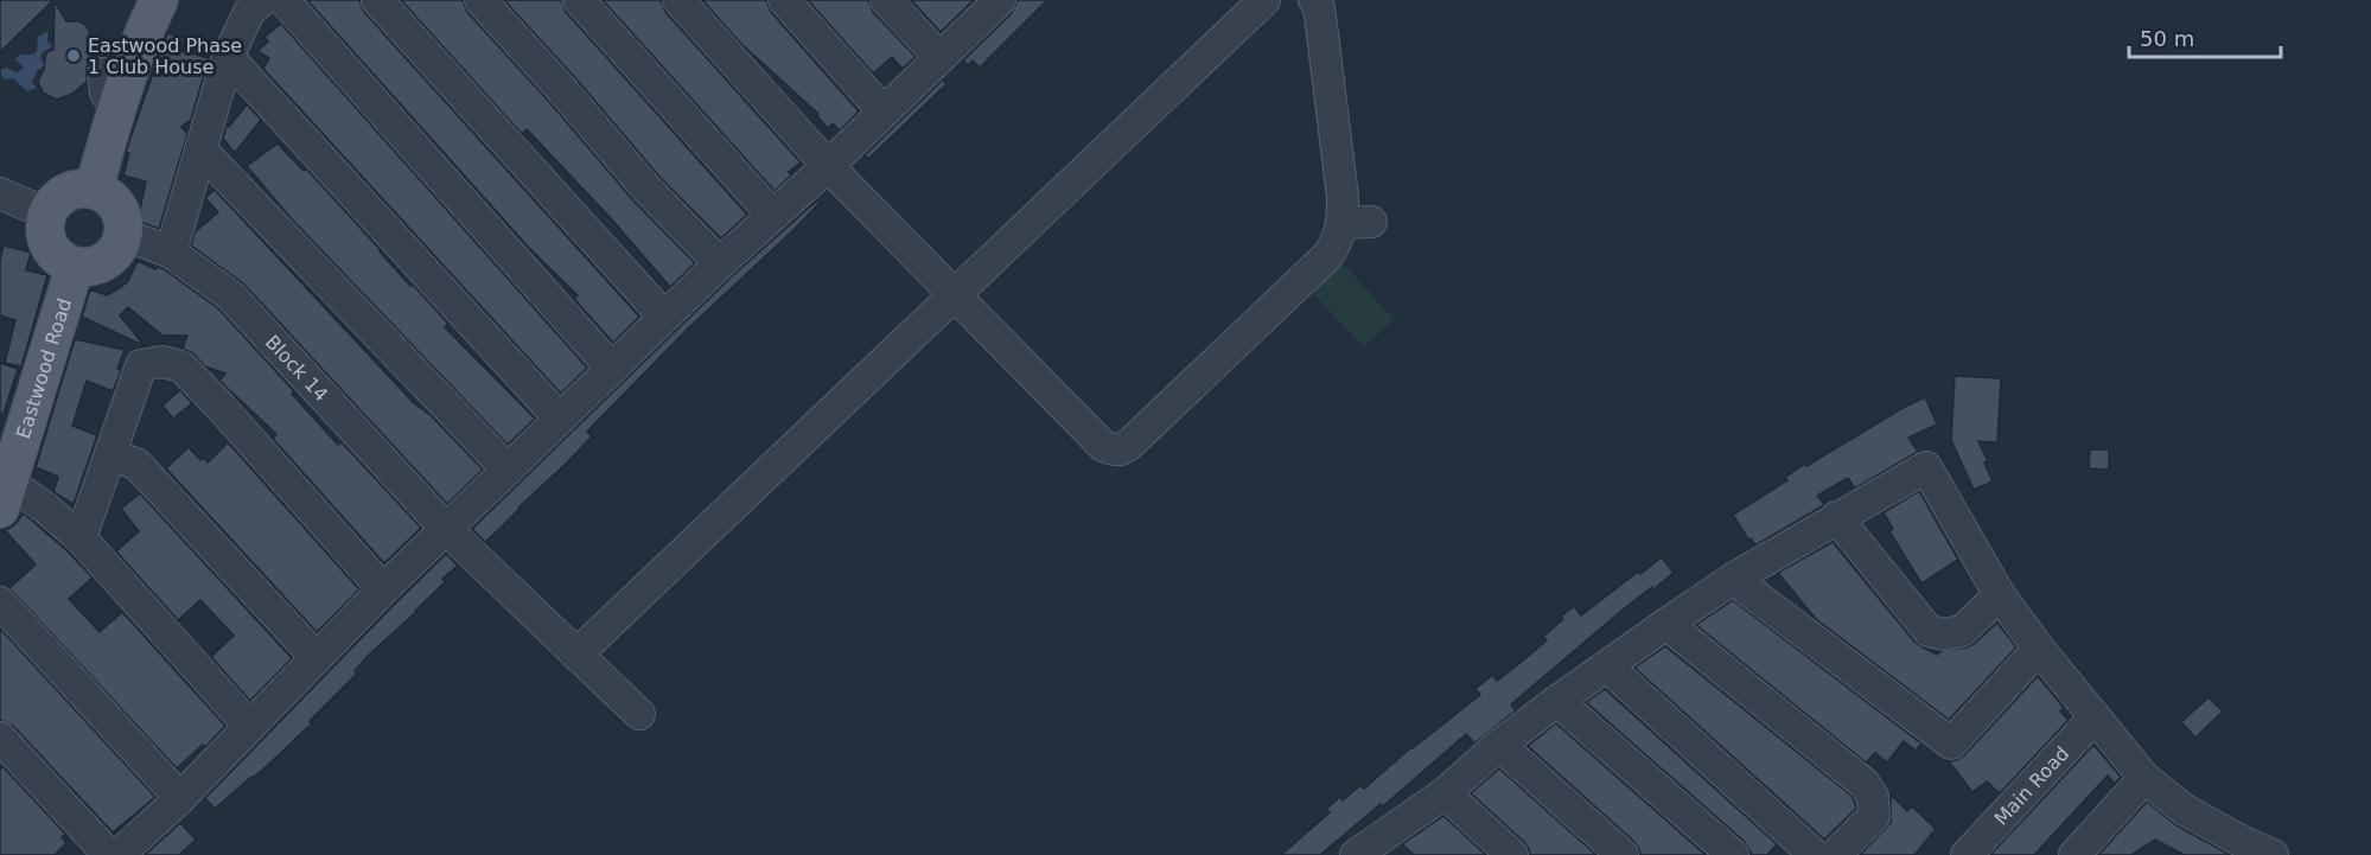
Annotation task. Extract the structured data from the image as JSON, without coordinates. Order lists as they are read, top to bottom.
{
  "streets": {
    "main road": ["Eastwood Road"],
    "street": ["Block 14", "Main Road"]
  },
  "crossings": [
    ["Block 14", "Eastwood Road"]
  ],
  "places": ["Eastwood Phase 1 Club House"],
  "scale_bar": "50 m"
}
